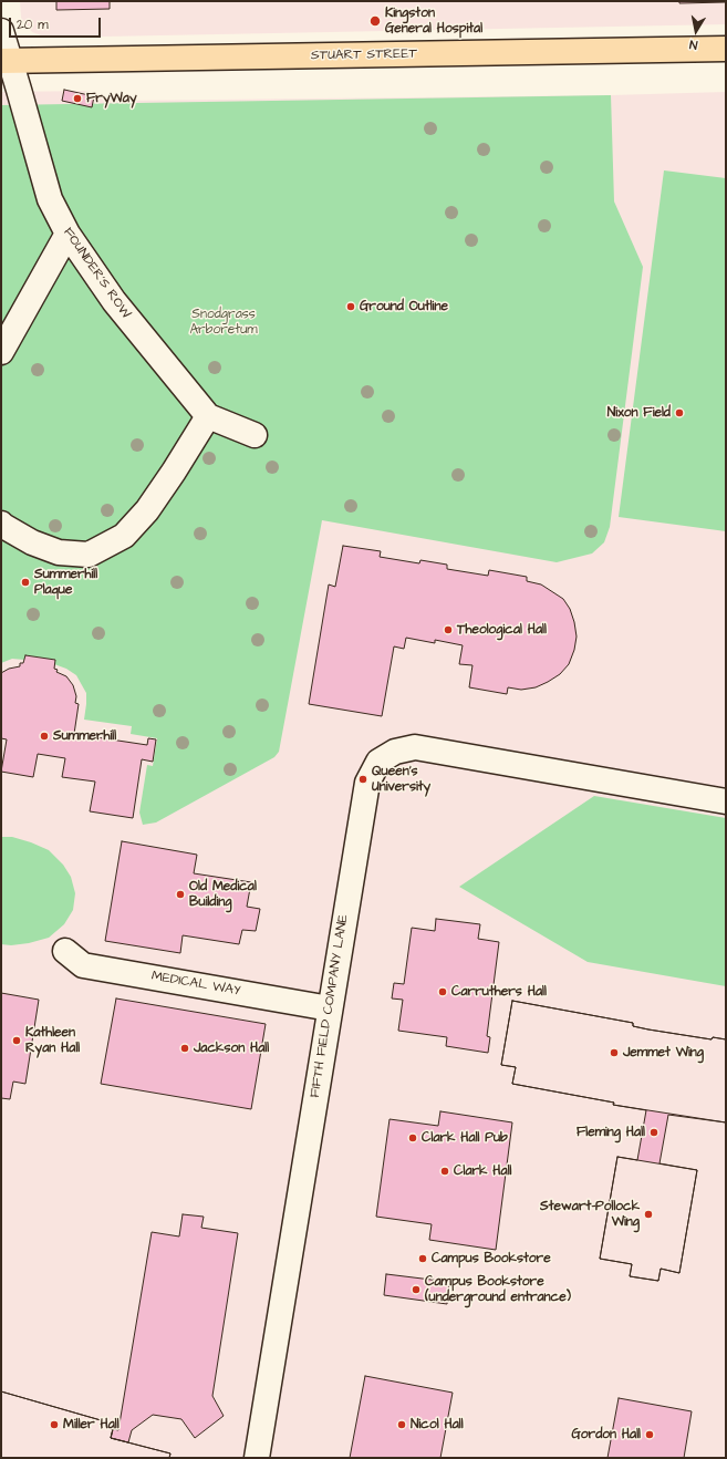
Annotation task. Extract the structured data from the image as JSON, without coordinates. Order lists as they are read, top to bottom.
{
  "streets": {
    "main road": ["STUART STREET"],
    "street": ["FOUNDER'S ROW", "MEDICAL WAY", "FIFTH FIELD COMPANY LANE"]
  },
  "crossings": [
    ["STUART STREET", "FOUNDER'S ROW"],
    ["MEDICAL WAY", "FIFTH FIELD COMPANY LANE"]
  ],
  "parks": ["Snodgrass Arboretum"],
  "places": [
    "Kingston General Hospital",
    "FryWay",
    "Ground Outline",
    "Nixon Field",
    "Summerhill Plaque",
    "Theological Hall",
    "Summerhill",
    "Queen's University",
    "Old Medical Building",
    "Carruthers Hall",
    "Kathleen Ryan Hall",
    "Jackson Hall",
    "Jemmet Wing",
    "Fleming Hall",
    "Clark Hall Pub",
    "Clark Hall",
    "Stewart-Pollock Wing",
    "Campus Bookstore",
    "Campus Bookstore (underground entrance)",
    "Miller Hall",
    "Nicol Hall",
    "Gordon Hall"
  ],
  "scale_bar": "20 m",
  "north": "bottom"
}
